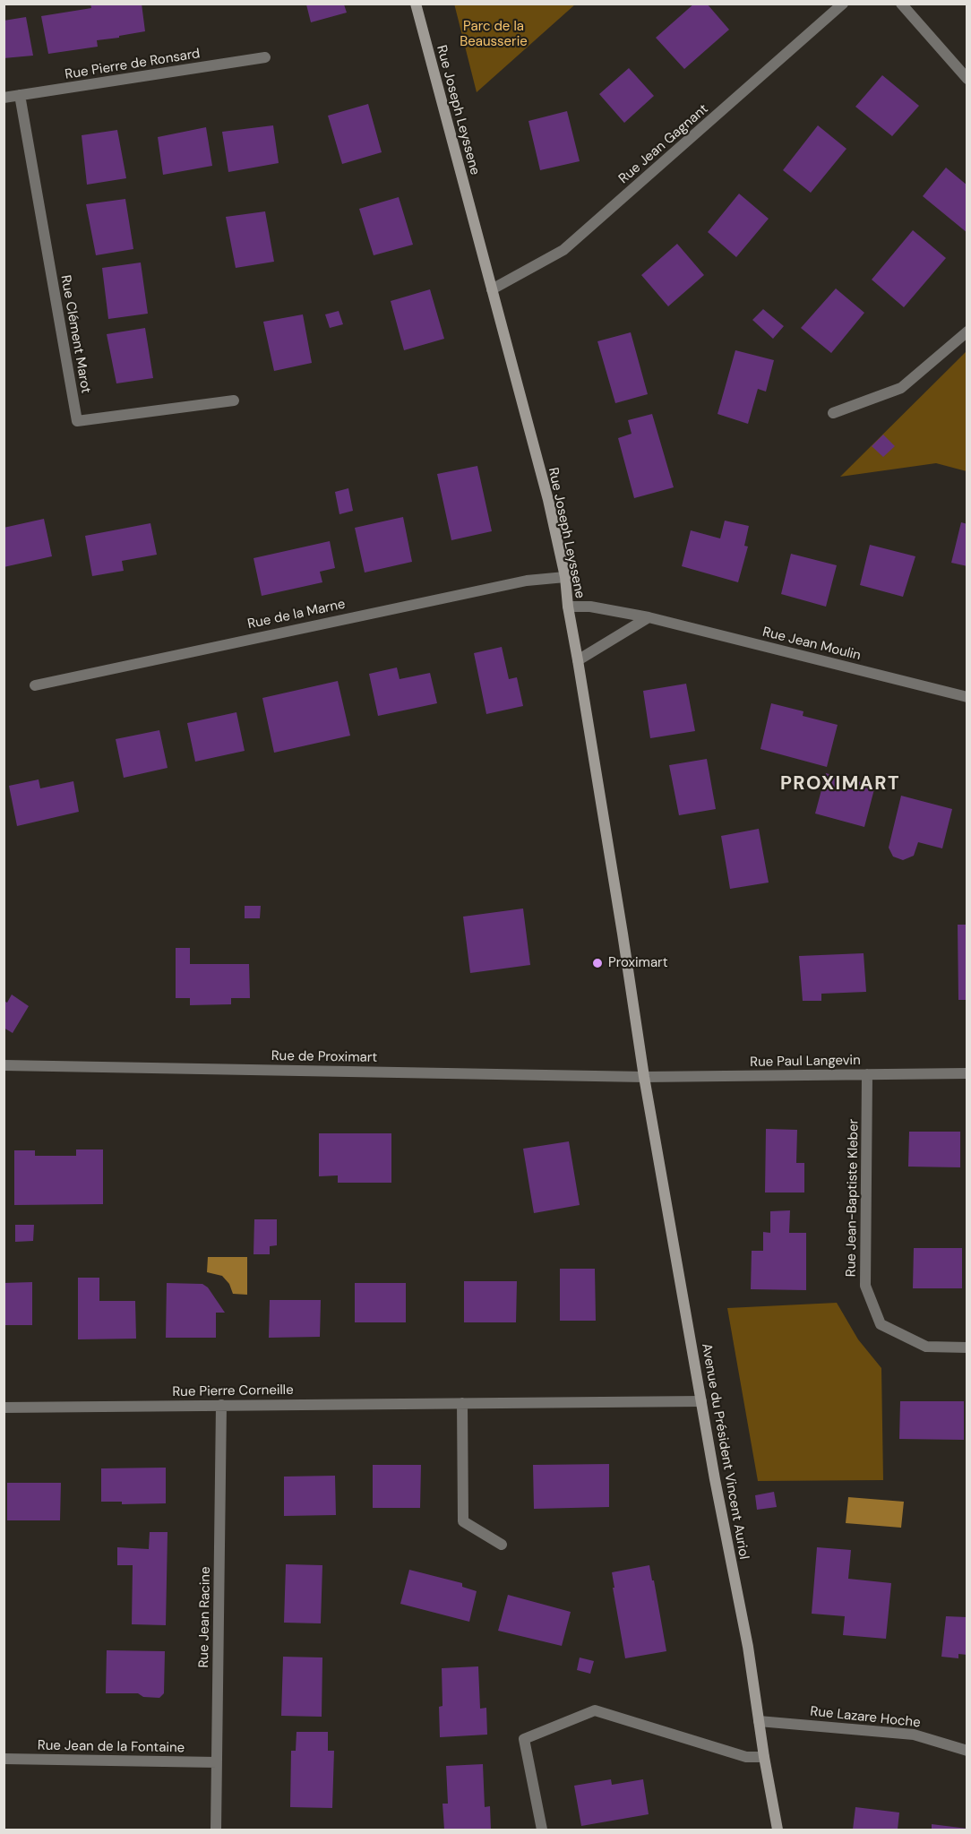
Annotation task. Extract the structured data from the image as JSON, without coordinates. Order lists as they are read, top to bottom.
{
  "streets": {
    "street": [
      "Rue Pierre de Ronsard",
      "Rue Joseph Leyssene",
      "Rue Jean Gagnant",
      "Rue Clément Marot",
      "Rue de la Marne",
      "Rue Jean Moulin",
      "Rue de Proximart",
      "Rue Paul Langevin",
      "Rue Jean-Baptiste Kleber",
      "Rue Pierre Corneille",
      "Avenue du Président Vincent Auriol",
      "Rue Jean Racine",
      "Rue Lazare Hoche",
      "Rue Jean de la Fontaine"
    ]
  },
  "crossings": [
    ["Rue Pierre de Ronsard", "Rue Clément Marot"],
    ["Rue Joseph Leyssene", "Rue Jean Gagnant"],
    ["Rue Joseph Leyssene", "Rue de la Marne"],
    ["Rue Joseph Leyssene", "Rue Jean Moulin"],
    ["Rue Joseph Leyssene", "Rue de Proximart"],
    ["Rue Joseph Leyssene", "Rue Paul Langevin"],
    ["Rue Joseph Leyssene", "Avenue du Président Vincent Auriol"],
    ["Rue de Proximart", "Rue Paul Langevin"],
    ["Rue de Proximart", "Avenue du Président Vincent Auriol"],
    ["Rue Paul Langevin", "Rue Jean-Baptiste Kleber"],
    ["Rue Paul Langevin", "Avenue du Président Vincent Auriol"],
    ["Rue Pierre Corneille", "Avenue du Président Vincent Auriol"],
    ["Rue Pierre Corneille", "Rue Jean Racine"],
    ["Avenue du Président Vincent Auriol", "Rue Lazare Hoche"],
    ["Rue Jean Racine", "Rue Jean de la Fontaine"]
  ],
  "districts": ["PROXIMART"],
  "parks": ["Parc de la Beausserie"],
  "places": ["Proximart"]
}
